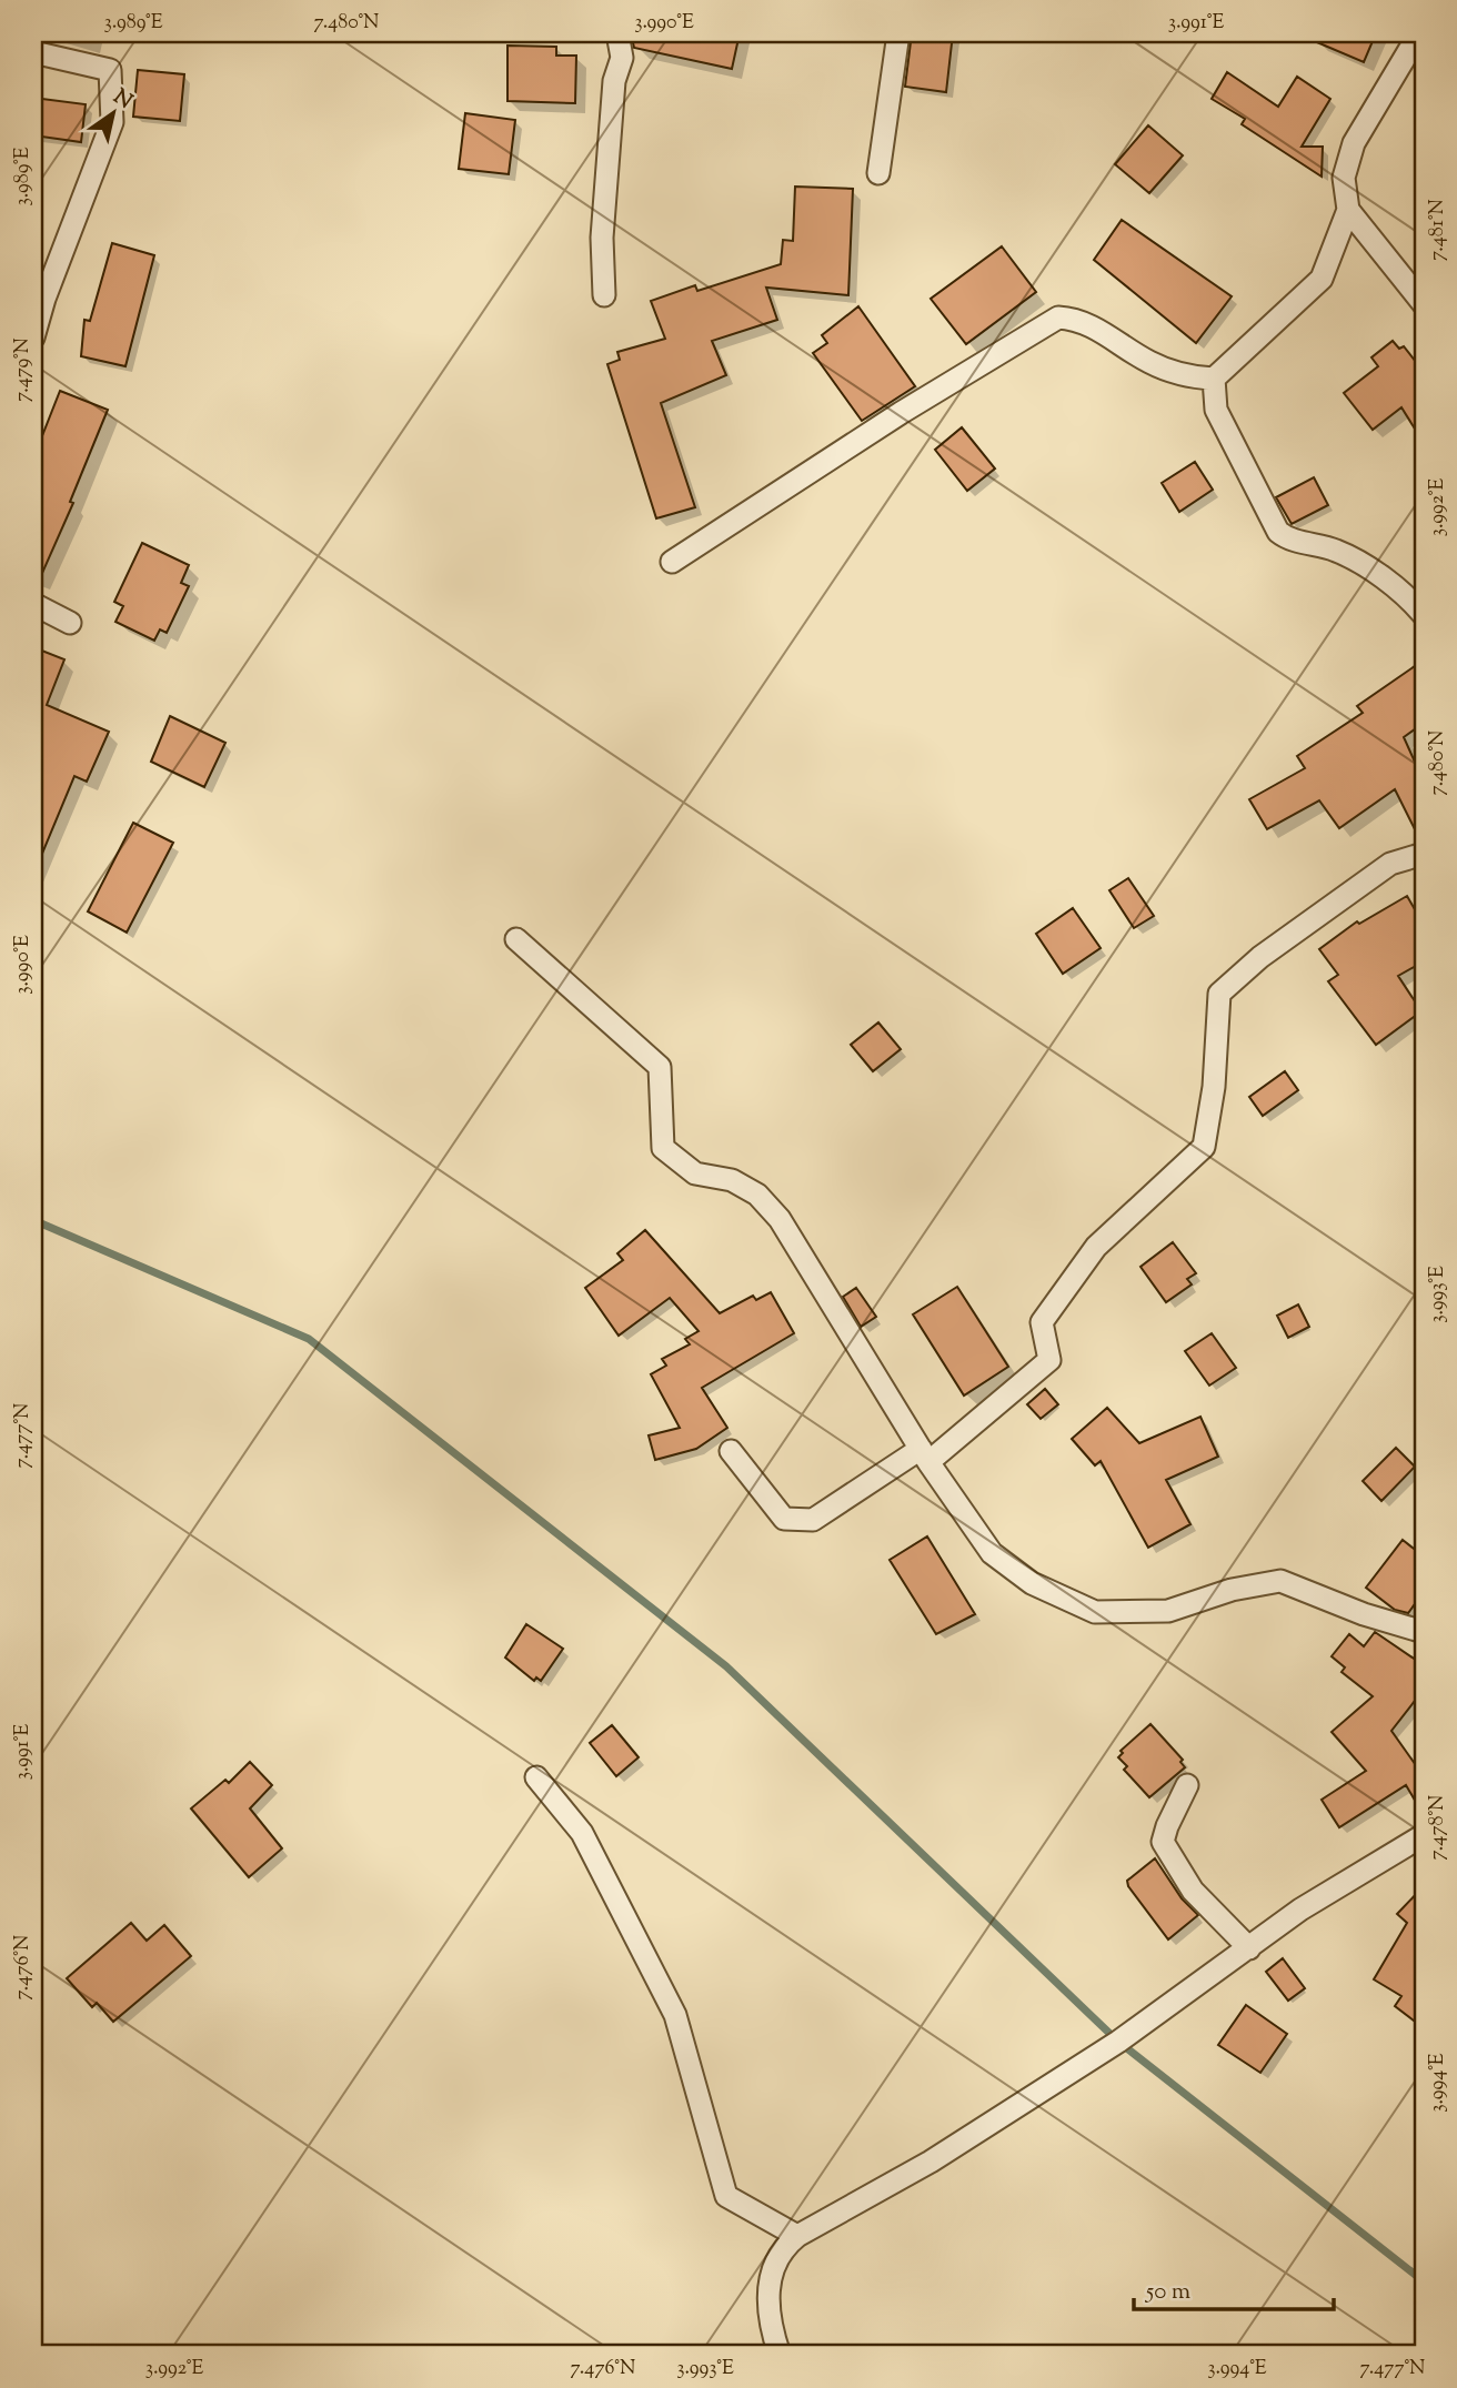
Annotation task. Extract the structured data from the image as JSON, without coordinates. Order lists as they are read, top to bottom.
{
  "scale_bar": "50 m",
  "north": "top right",
  "coordinates": [
    "3.989°E",
    "7.480°N",
    "3.990°E",
    "3.991°E",
    "7.481°N",
    "7.479°N",
    "3.992°E",
    "3.993°E",
    "7.477°N",
    "7.478°N",
    "7.476°N",
    "3.994°E"
  ]
}
